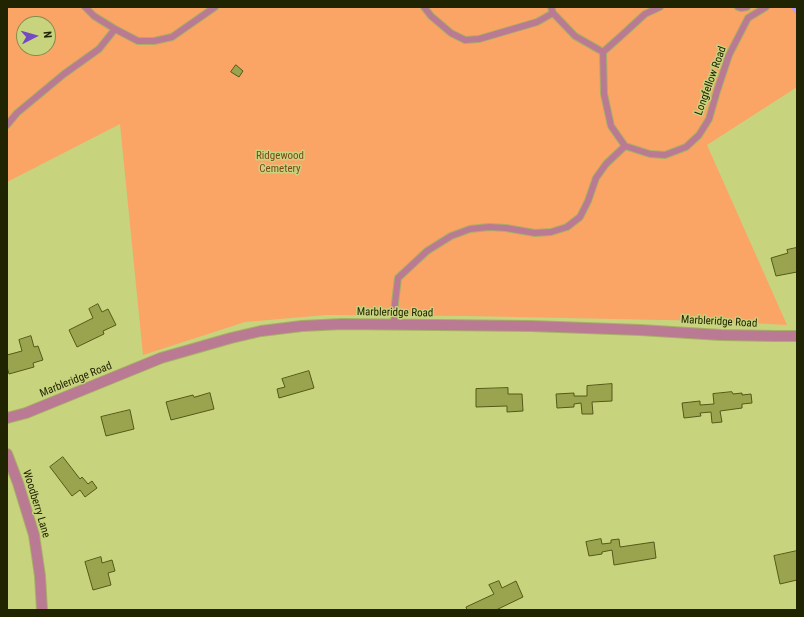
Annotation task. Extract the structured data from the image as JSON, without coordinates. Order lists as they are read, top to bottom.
{
  "streets": {
    "street": ["Marbleridge Road", "Woodberry Lane"],
    "lane": ["Longfellow Road"]
  },
  "parks": ["Ridgewood Cemetery"],
  "north": "right"
}
